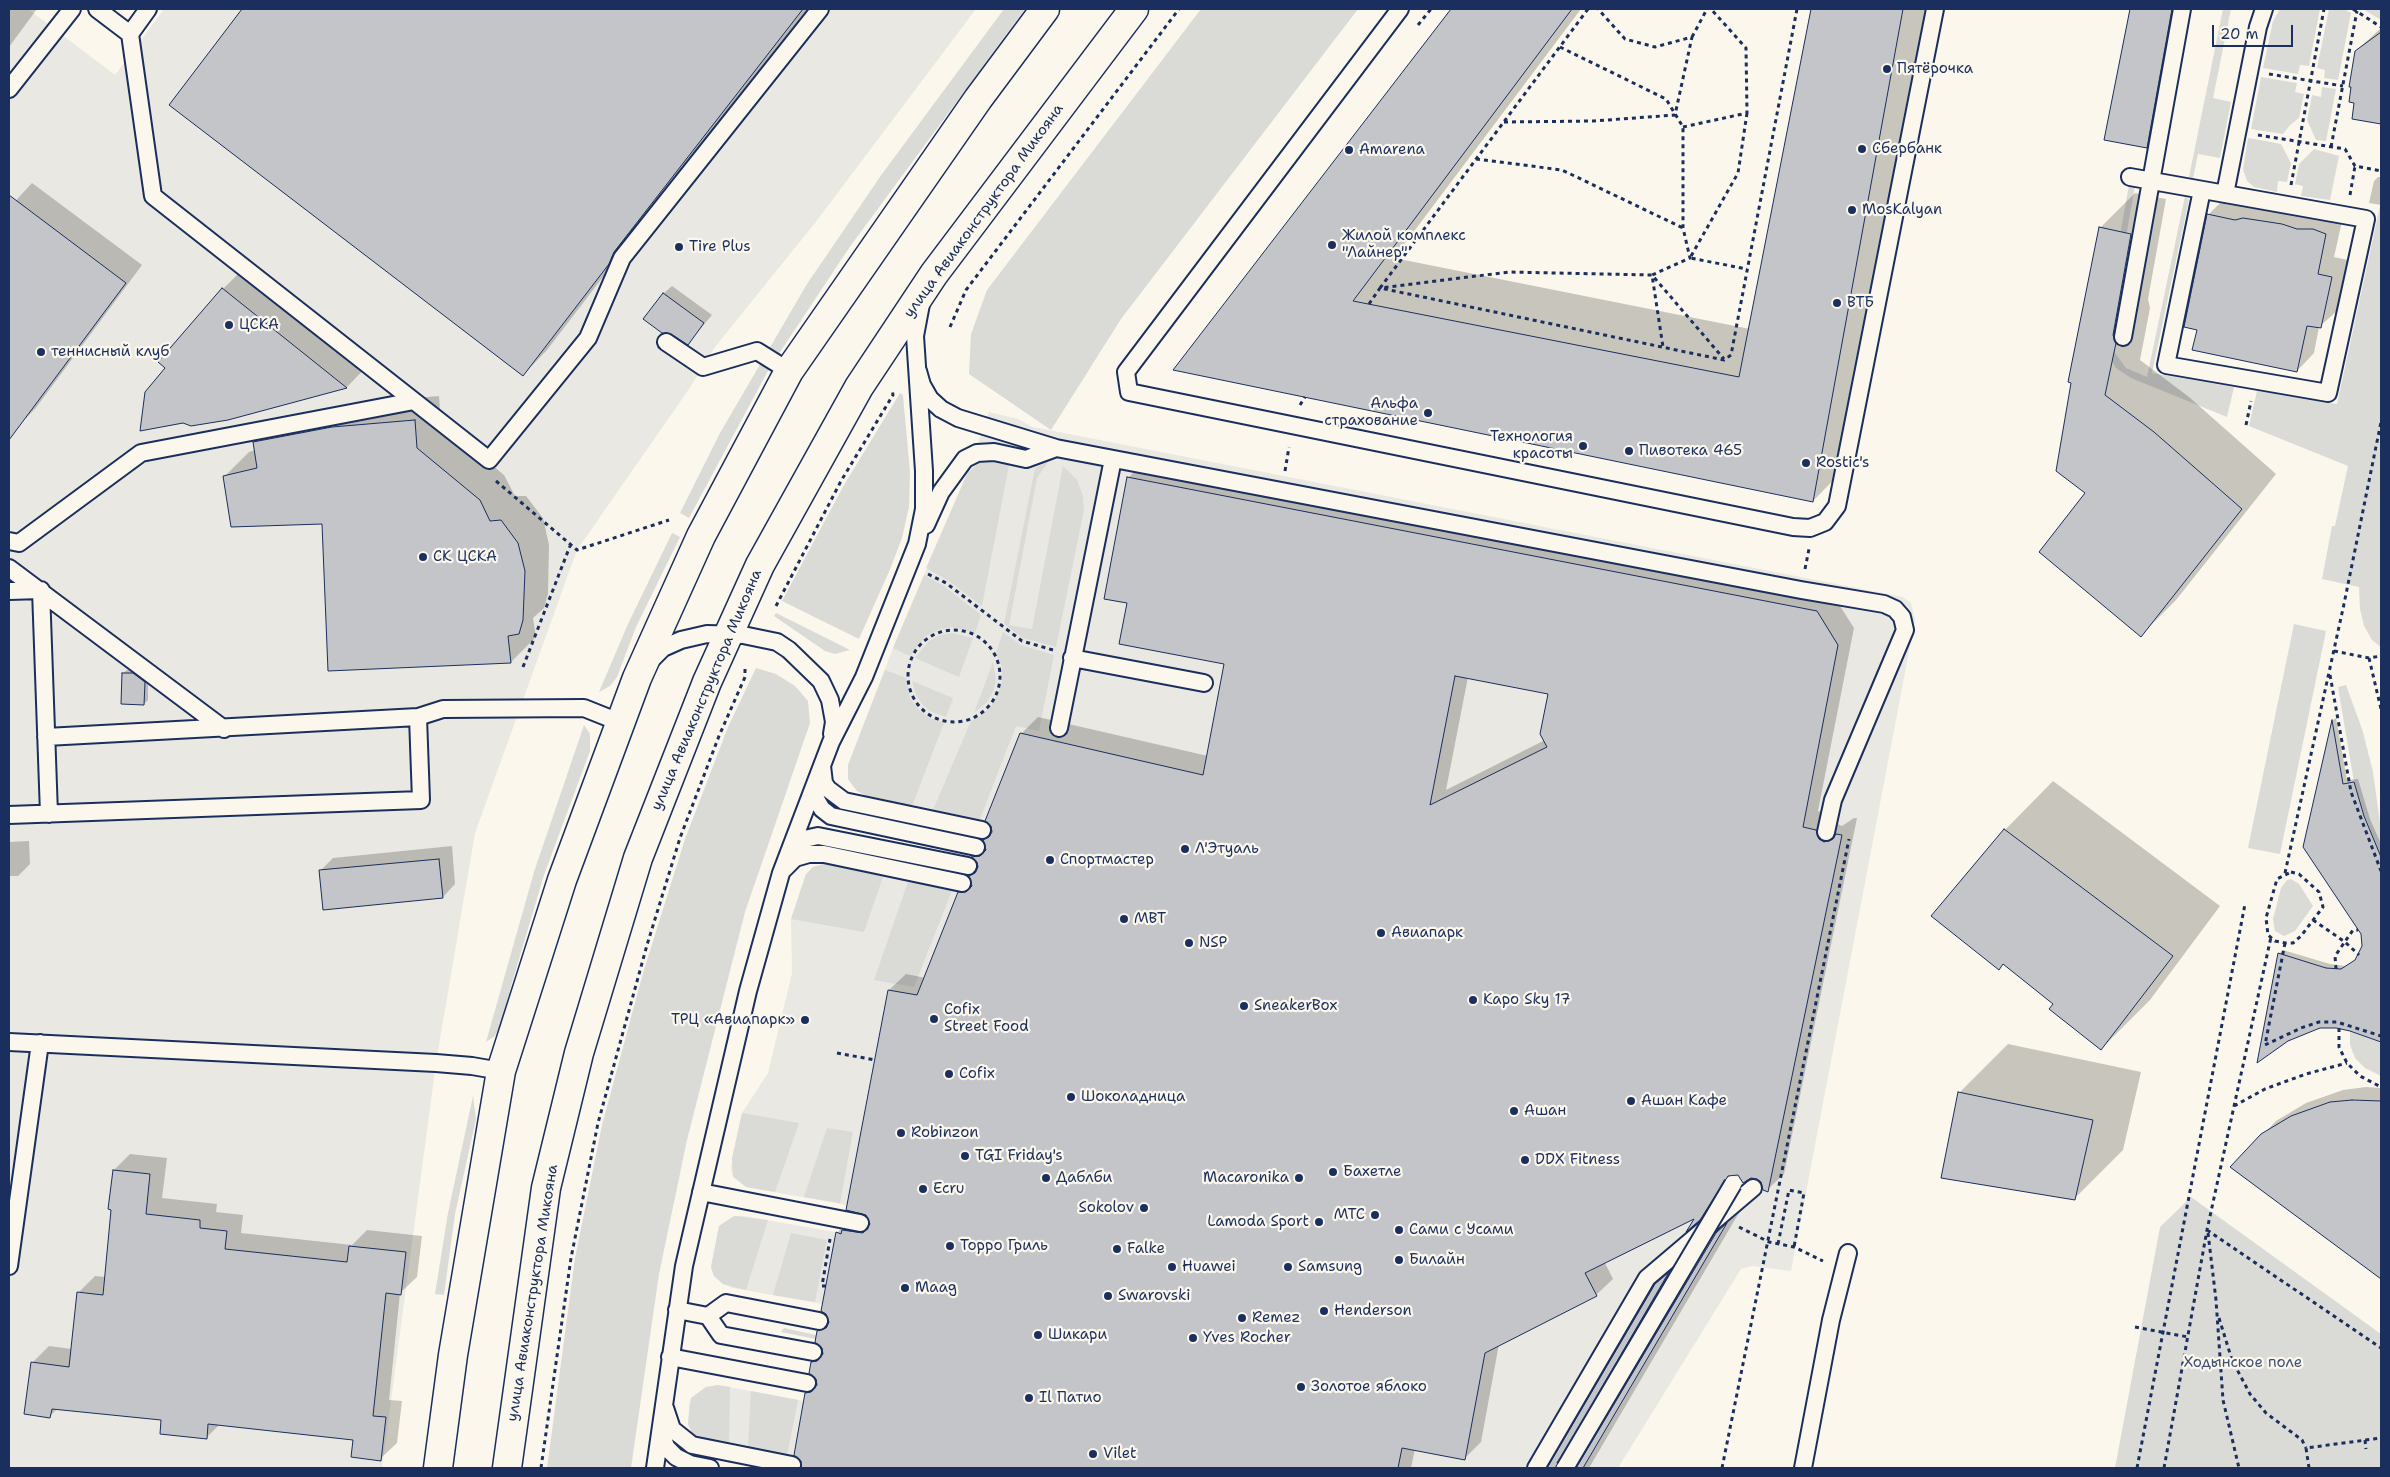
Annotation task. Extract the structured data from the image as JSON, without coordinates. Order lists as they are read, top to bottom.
{
  "streets": {
    "street": ["улица Авиаконструктора Микояна"]
  },
  "parks": ["Ходынское поле"],
  "places": [
    "Пятёрочка",
    "Сбербанк",
    "Amarena",
    "MosKalyan",
    "Жилой комплекс \"Лайнер\"",
    "Tire Plus",
    "ВТБ",
    "ЦСКА",
    "теннисный клуб",
    "Альфа страхование",
    "Технология красоты",
    "Пивотека 465",
    "Rostic's",
    "СК ЦСКА",
    "Л'Этуаль",
    "Спортмастер",
    "МВТ",
    "Авиапарк",
    "NSP",
    "Каро Sky 17",
    "SneakerBox",
    "Cofix Street Food",
    "ТРЦ «Авиапарк»",
    "Cofix",
    "Шоколадница",
    "Ашан Кафе",
    "Ашан",
    "Robinzon",
    "TGI Friday's",
    "DDX Fitness",
    "Бахетле",
    "Даблби",
    "Macaronika",
    "Ecru",
    "Sokolov",
    "МТС",
    "Lamoda Sport",
    "Сами с Усами",
    "Торро Гриль",
    "Falke",
    "Билайн",
    "Huawei",
    "Samsung",
    "Maag",
    "Swarovski",
    "Henderson",
    "Remez",
    "Шикари",
    "Yves Rocher",
    "Золотое яблоко",
    "Il Патио",
    "Vilet"
  ],
  "scale_bar": "20 m"
}
